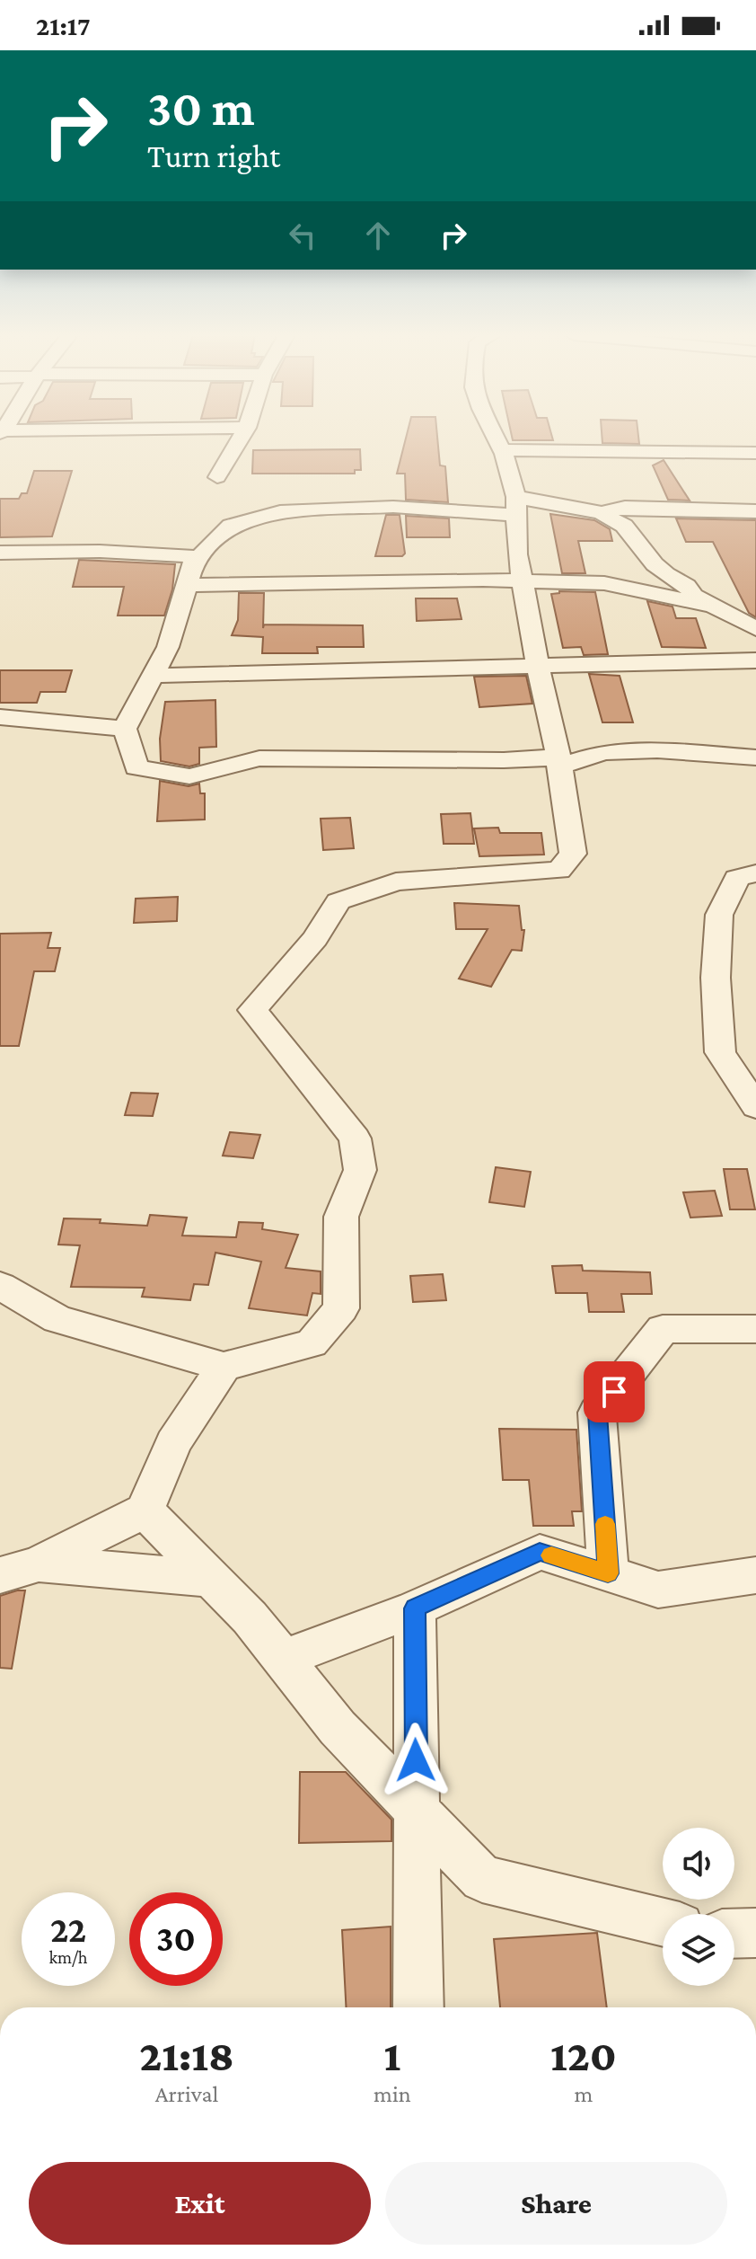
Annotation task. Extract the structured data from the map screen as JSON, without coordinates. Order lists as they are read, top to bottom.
{
  "page": {
    "status": "21:17",
    "turn": ["30 m", "Turn right"],
    "speed": "22 km/h",
    "limit": "30",
    "eta": [
      "21:18",
      "Arrival",
      "1",
      "min",
      "120",
      "m"
    ],
    "buttons": ["Exit", "Share"]
  }
}
